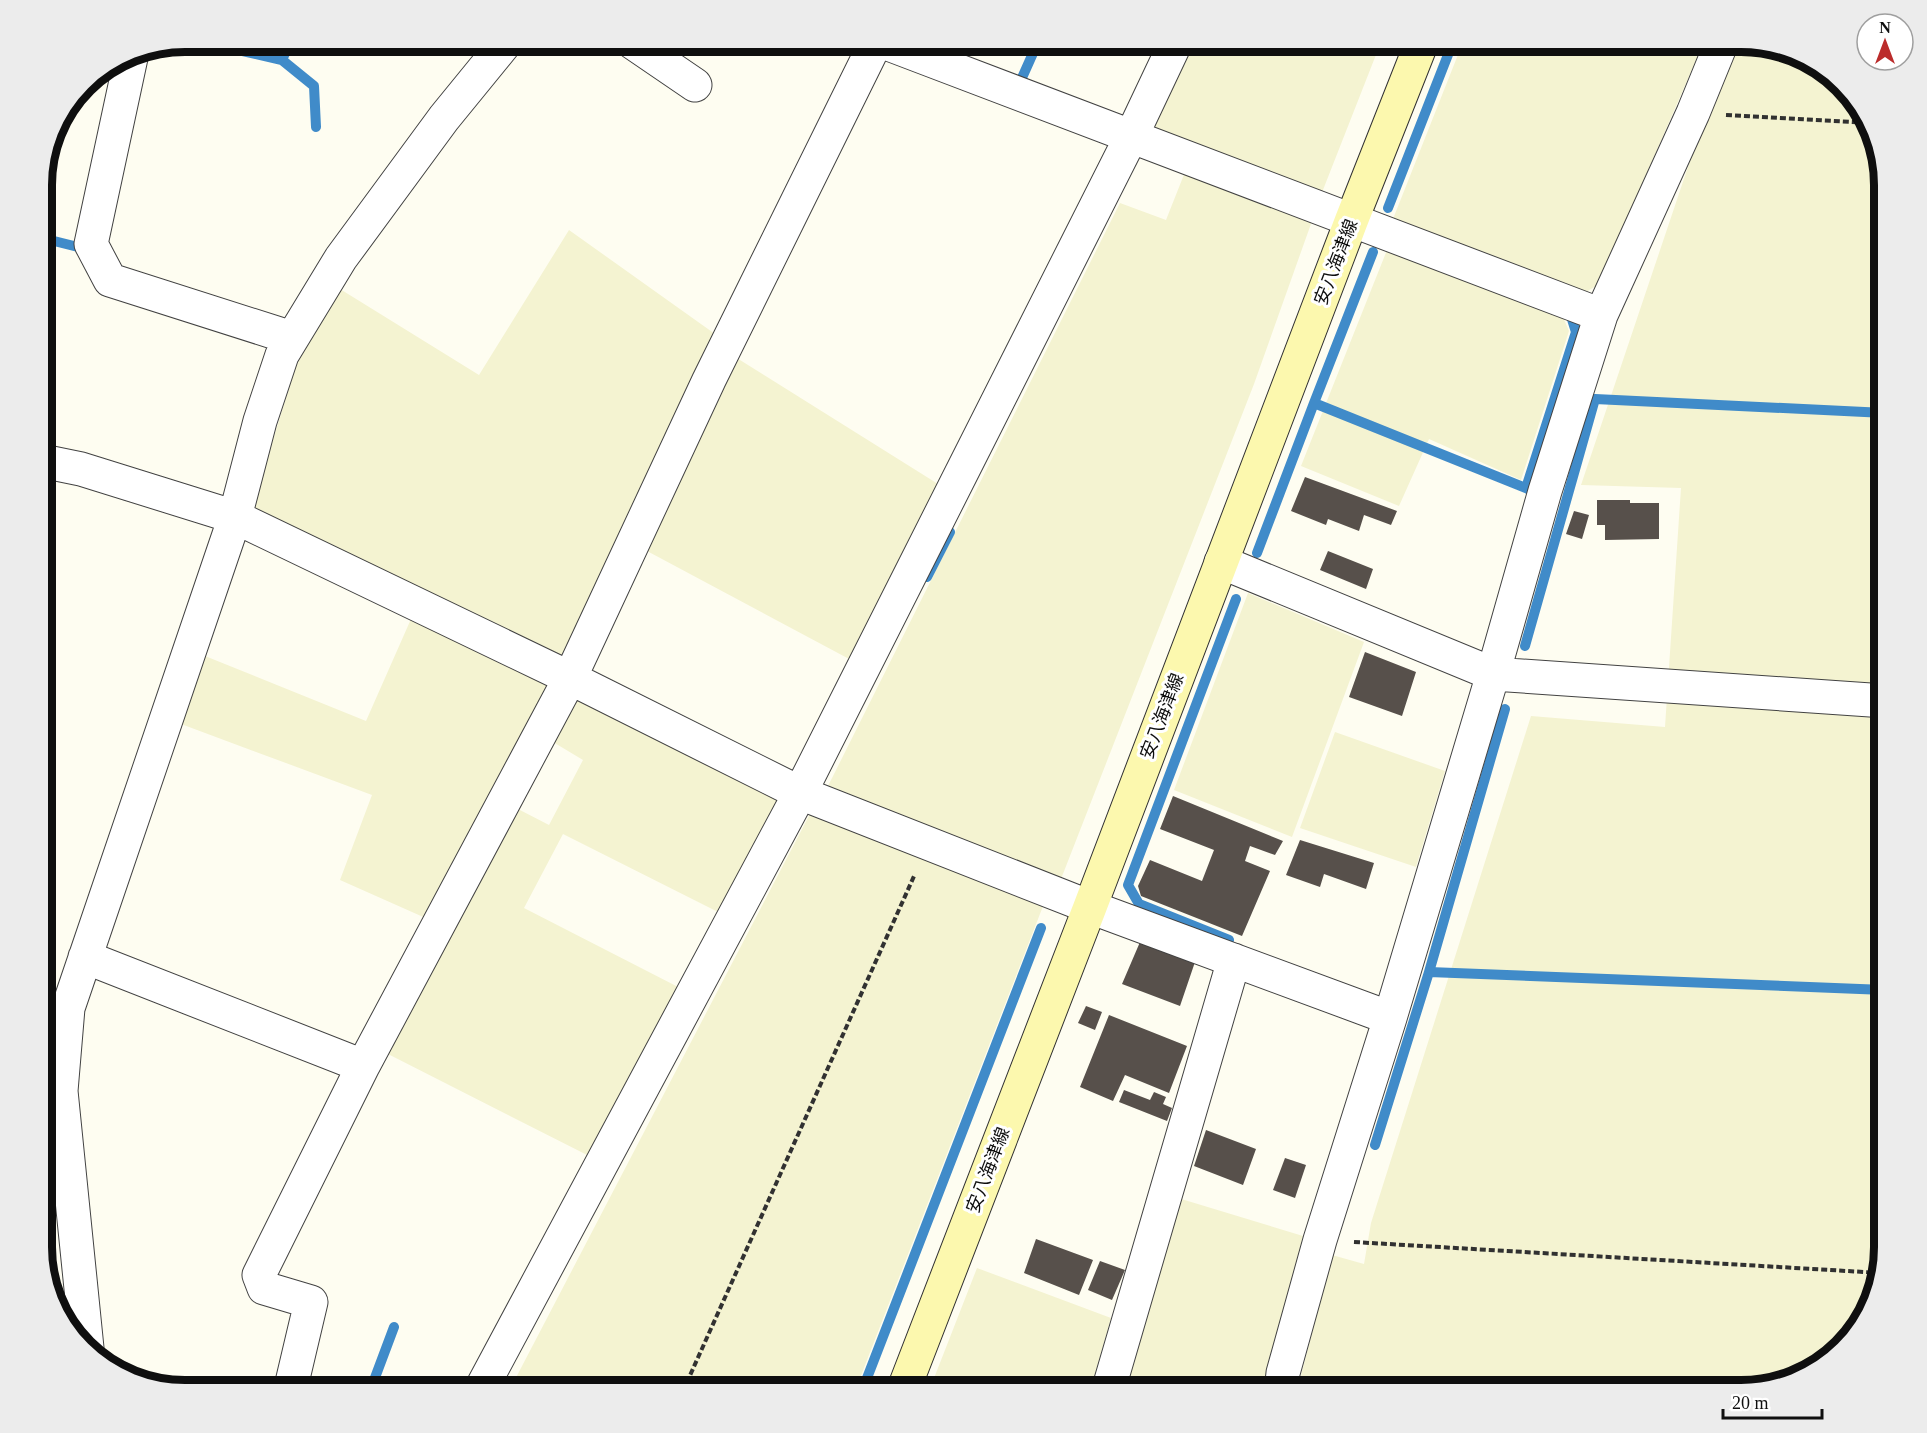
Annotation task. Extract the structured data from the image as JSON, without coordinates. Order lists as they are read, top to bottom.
{
  "streets": {
    "main road": ["安八海津線"]
  },
  "scale_bar": "20 m",
  "north": "top"
}
